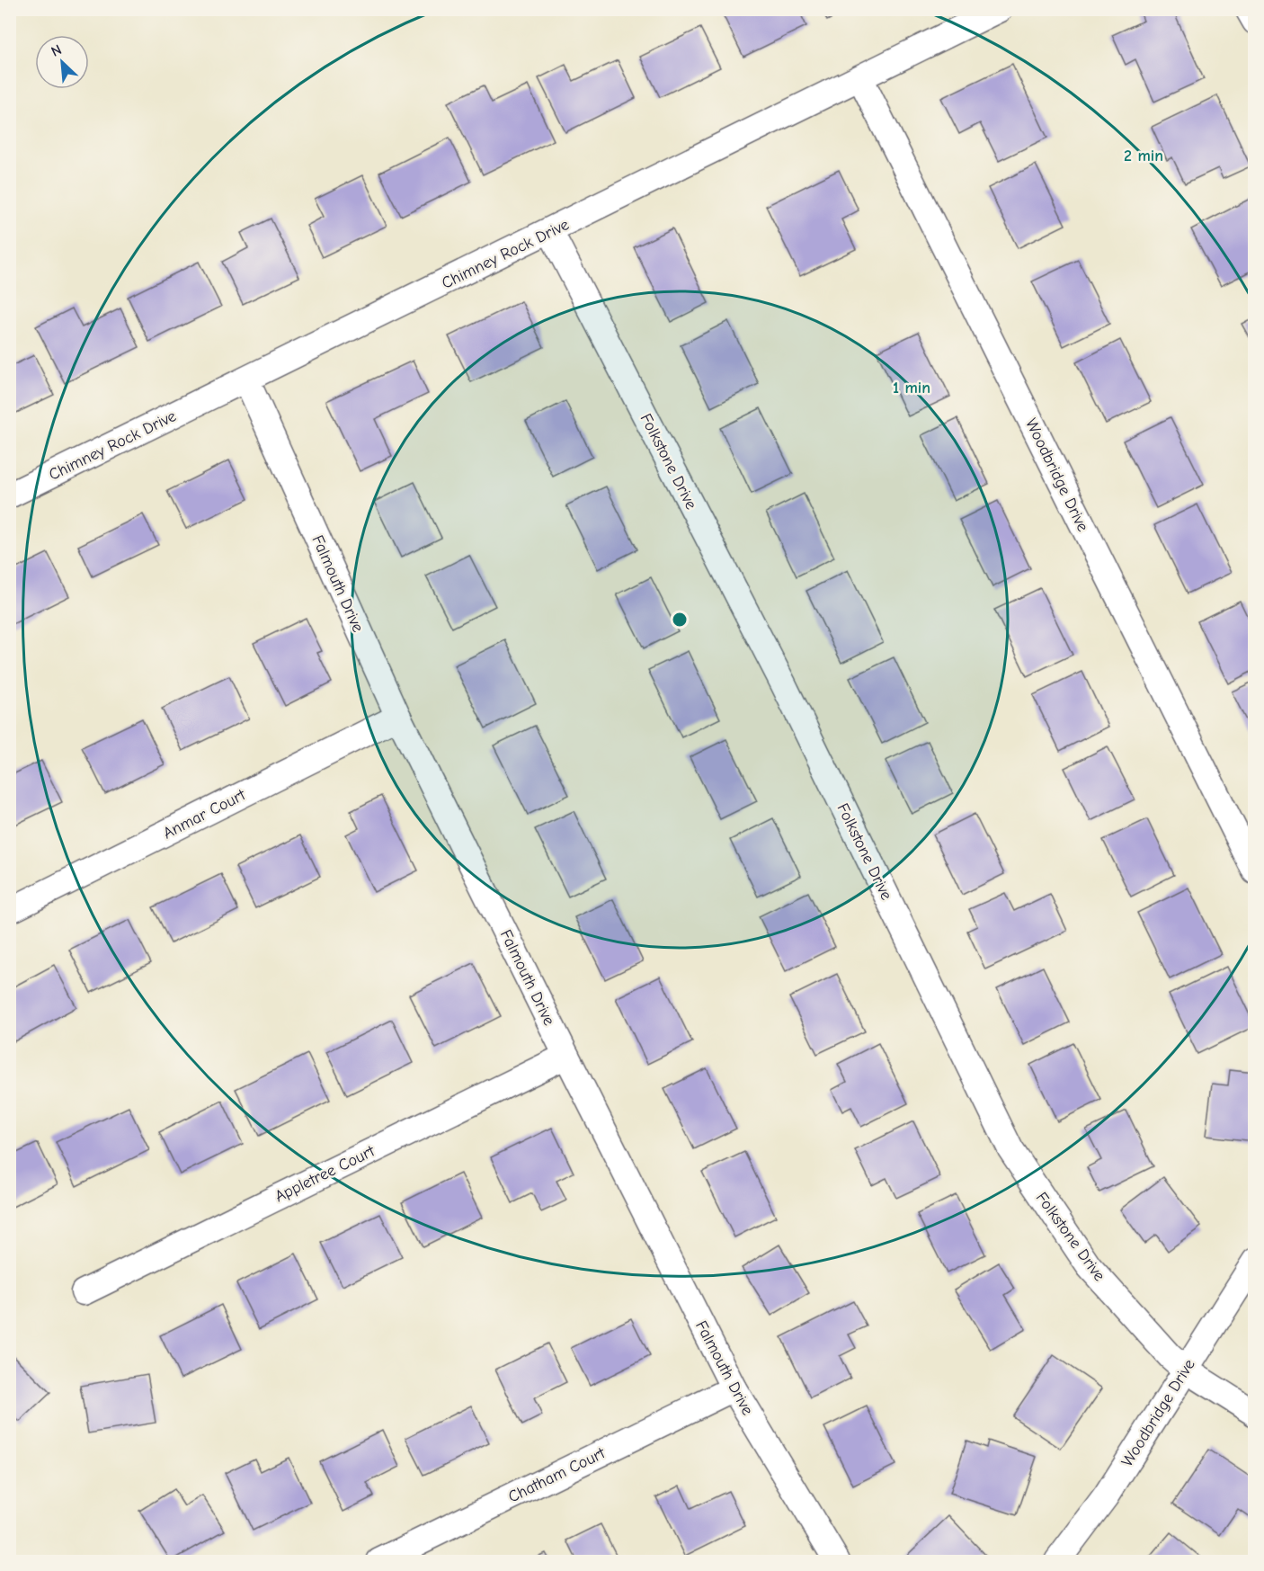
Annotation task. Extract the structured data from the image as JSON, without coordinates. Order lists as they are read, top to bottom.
{
  "streets": {
    "street": [
      "Chimney Rock Drive",
      "Folkstone Drive",
      "Woodbridge Drive",
      "Falmouth Drive",
      "Anmar Court",
      "Appletree Court",
      "Chatham Court"
    ]
  },
  "crossings": [
    ["Chimney Rock Drive", "Folkstone Drive"],
    ["Chimney Rock Drive", "Woodbridge Drive"],
    ["Chimney Rock Drive", "Falmouth Drive"],
    ["Folkstone Drive", "Woodbridge Drive"],
    ["Falmouth Drive", "Anmar Court"],
    ["Falmouth Drive", "Appletree Court"],
    ["Falmouth Drive", "Chatham Court"]
  ],
  "north": "top left",
  "rings": ["2 min", "1 min"]
}
